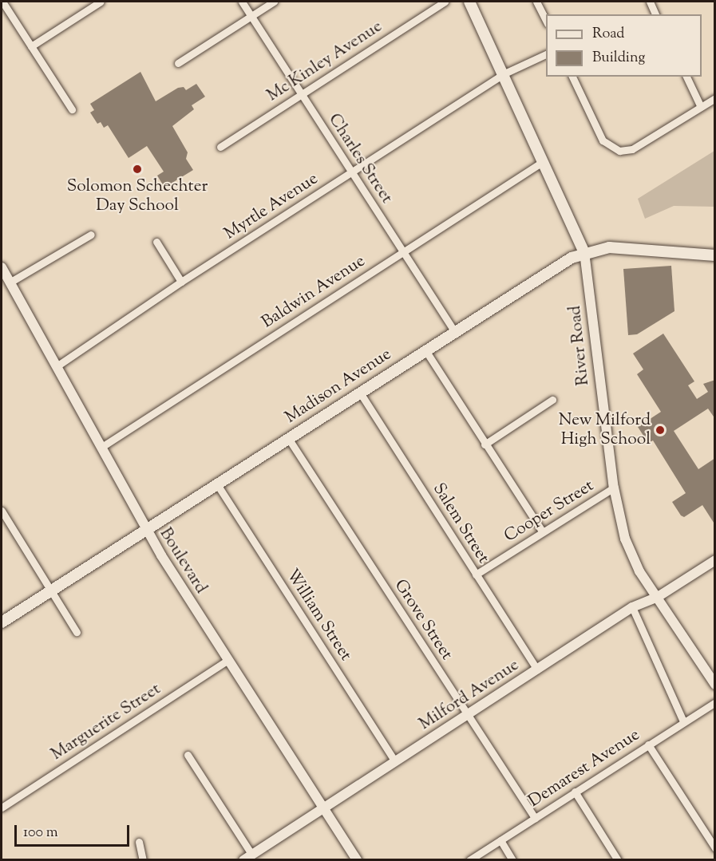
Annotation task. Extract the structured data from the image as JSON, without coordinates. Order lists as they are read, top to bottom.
{
  "streets": {
    "main road": ["River Road", "Madison Avenue"],
    "street": [
      "Mc Kinley Avenue",
      "Charles Street",
      "Myrtle Avenue",
      "Baldwin Avenue",
      "Cooper Street",
      "Salem Street",
      "Boulevard",
      "William Street",
      "Grove Street",
      "Milford Avenue",
      "Marguerite Street",
      "Demarest Avenue"
    ]
  },
  "crossings": [
    ["Mc Kinley Avenue", "Charles Street"],
    ["Charles Street", "Myrtle Avenue"],
    ["Charles Street", "Baldwin Avenue"],
    ["Charles Street", "Madison Avenue"],
    ["Myrtle Avenue", "River Road"],
    ["Myrtle Avenue", "Boulevard"],
    ["Baldwin Avenue", "River Road"],
    ["Baldwin Avenue", "Boulevard"],
    ["River Road", "Madison Avenue"],
    ["River Road", "Cooper Street"],
    ["River Road", "Milford Avenue"],
    ["Madison Avenue", "Salem Street"],
    ["Madison Avenue", "Boulevard"],
    ["Madison Avenue", "William Street"],
    ["Madison Avenue", "Grove Street"],
    ["Cooper Street", "Salem Street"],
    ["Salem Street", "Milford Avenue"],
    ["Boulevard", "Milford Avenue"],
    ["Boulevard", "Marguerite Street"],
    ["William Street", "Milford Avenue"],
    ["Grove Street", "Milford Avenue"],
    ["Grove Street", "Demarest Avenue"]
  ],
  "places": ["Solomon Schechter Day School", "New Milford High School"],
  "legend": ["Road", "Building"],
  "scale_bar": "100 m"
}
